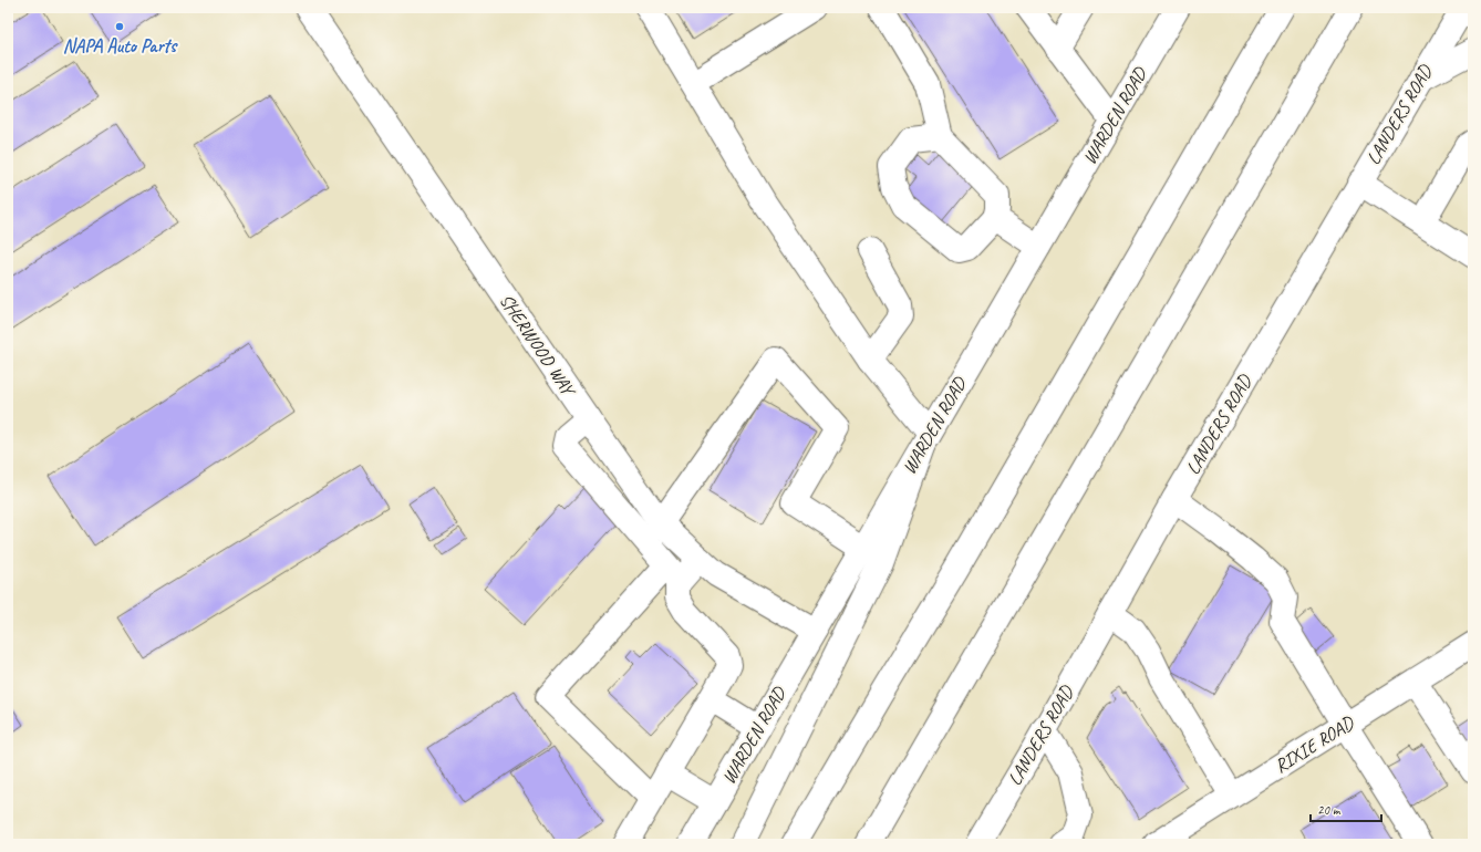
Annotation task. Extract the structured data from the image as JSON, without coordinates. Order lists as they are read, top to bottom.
{
  "streets": {
    "main road": [
      "LANDERS ROAD",
      "WARDEN ROAD",
      "SHERWOOD WAY",
      "RIXIE ROAD"
    ]
  },
  "crossings": [
    ["WARDEN ROAD", "SHERWOOD WAY"]
  ],
  "places": ["NAPA Auto Parts"],
  "scale_bar": "20 m"
}
